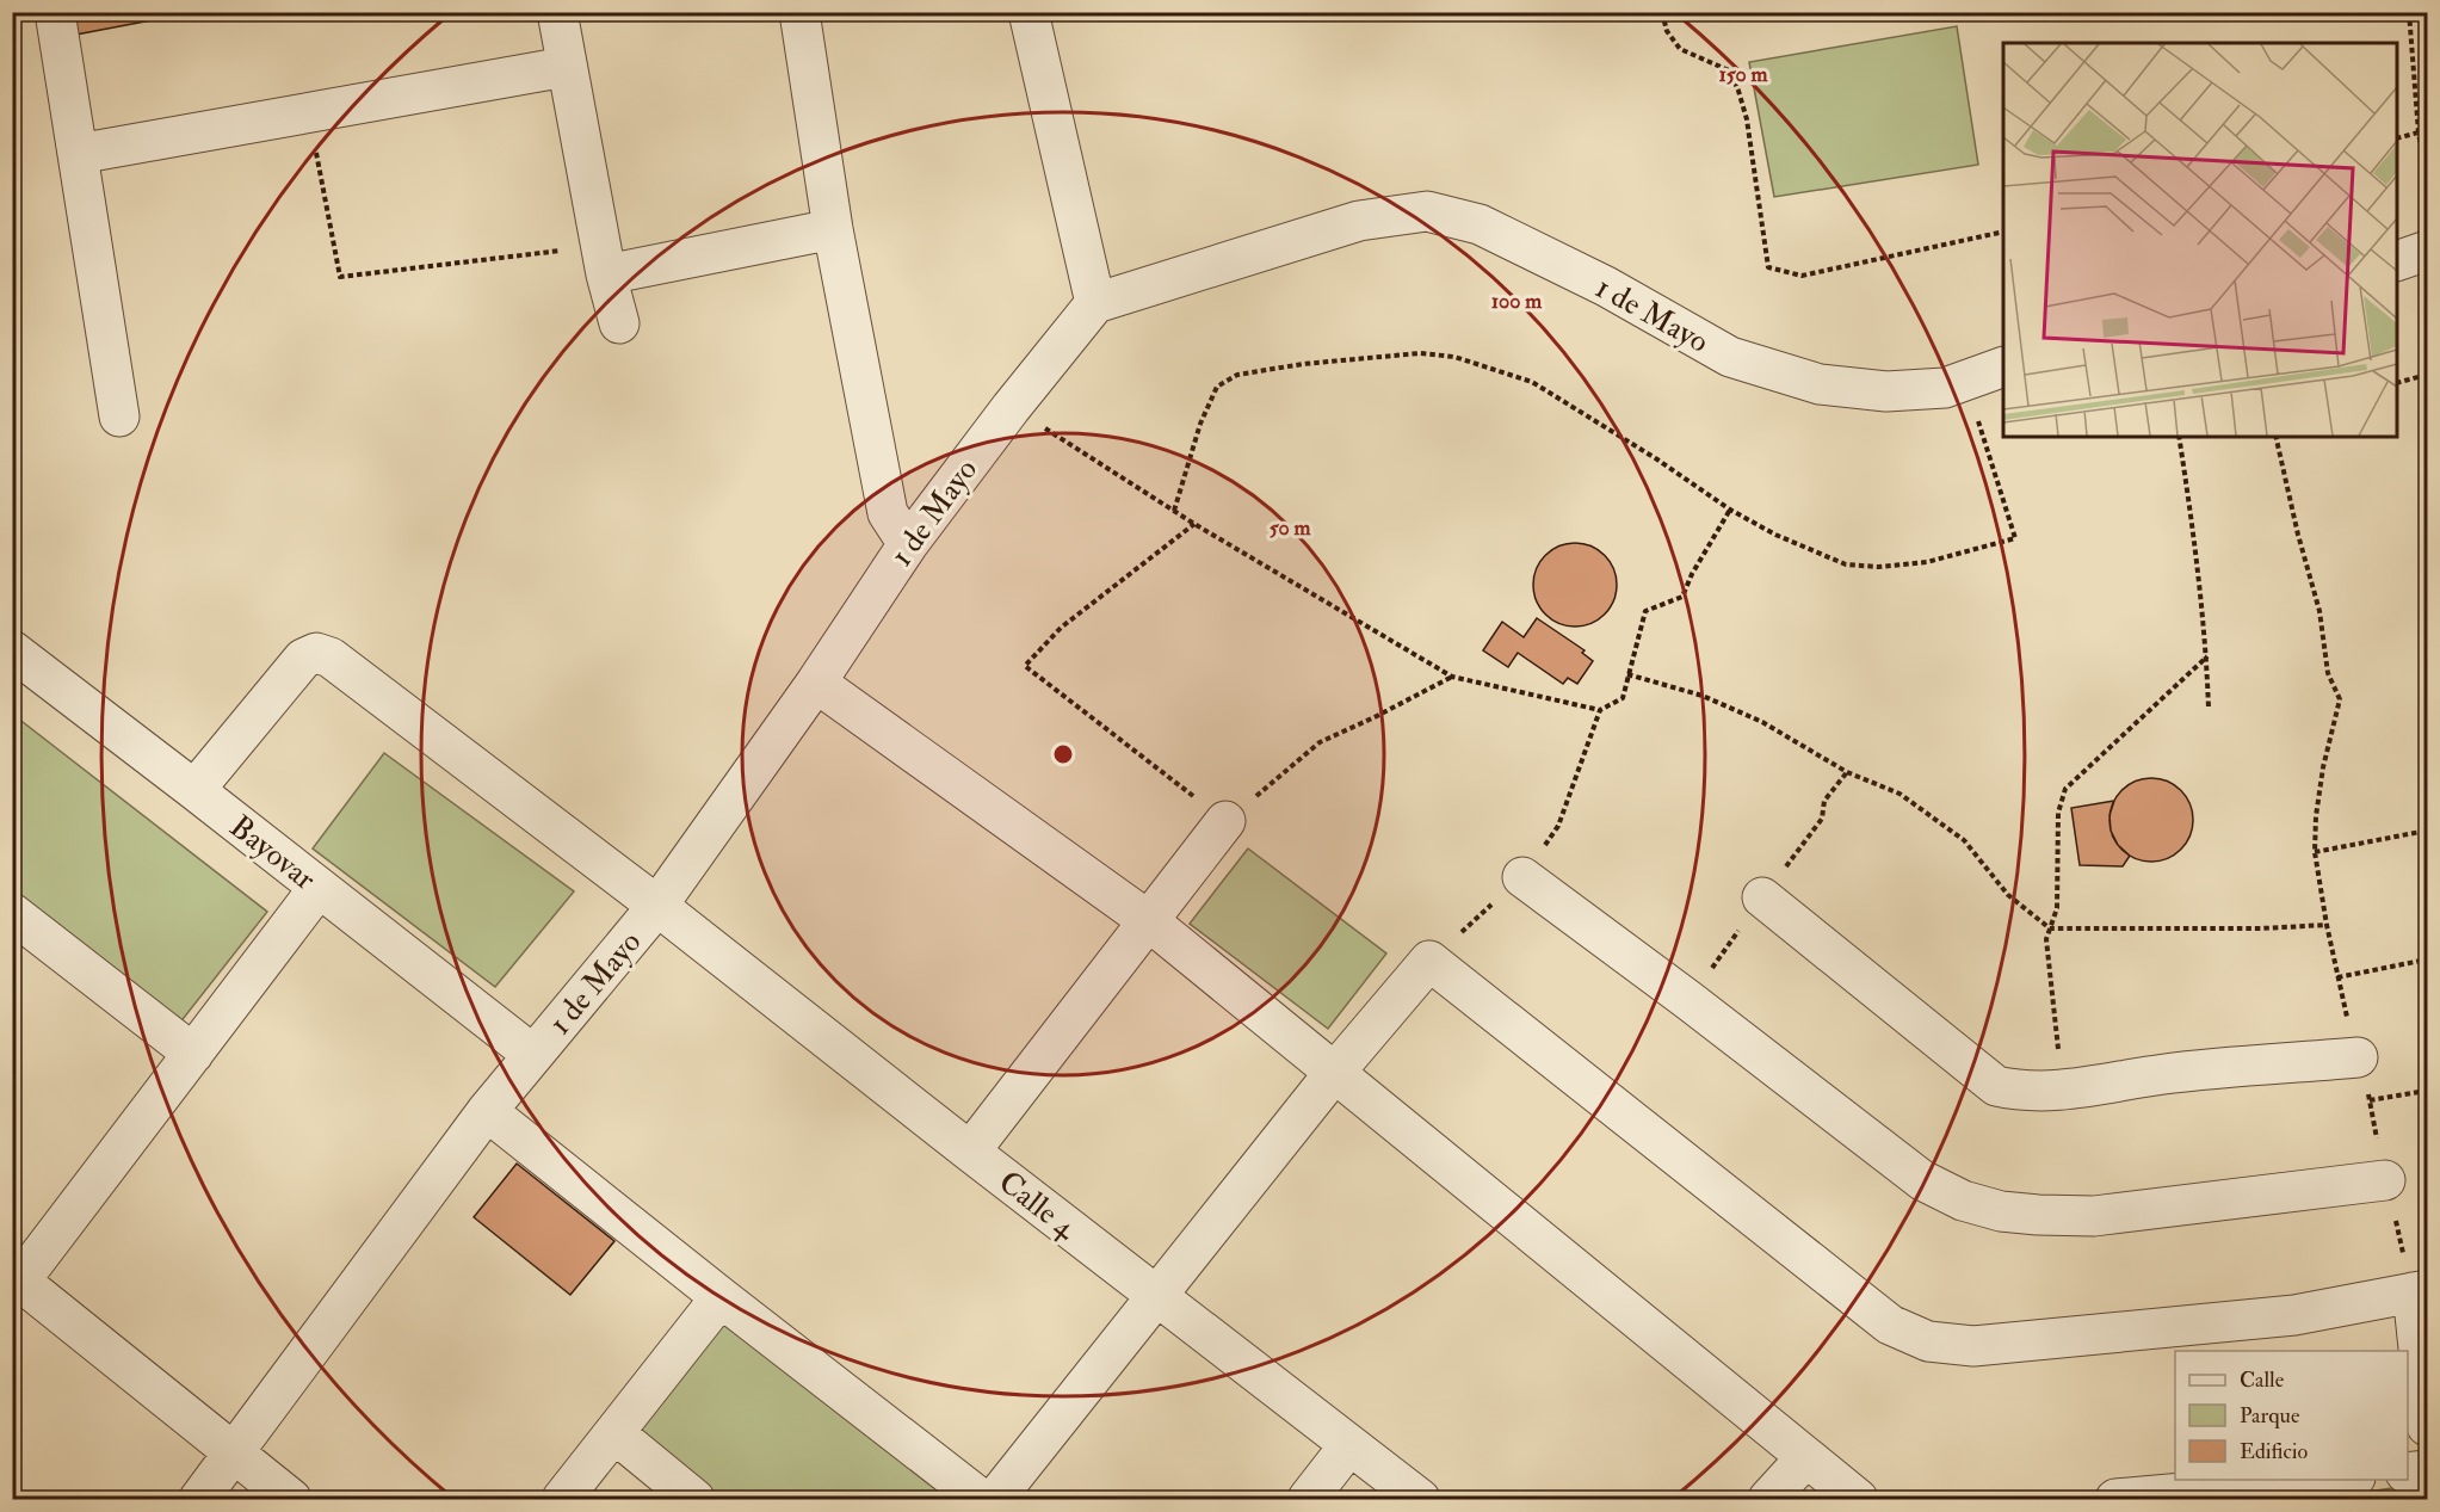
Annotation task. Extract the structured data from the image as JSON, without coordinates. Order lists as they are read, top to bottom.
{
  "streets": {
    "street": ["1 de Mayo", "Bayovar", "Calle 4"]
  },
  "crossings": [
    ["1 de Mayo", "Bayovar"],
    ["1 de Mayo", "Calle 4"],
    ["Bayovar", "Calle 4"]
  ],
  "legend": ["Calle", "Parque", "Edificio"],
  "rings": ["150 m", "100 m", "50 m"]
}
